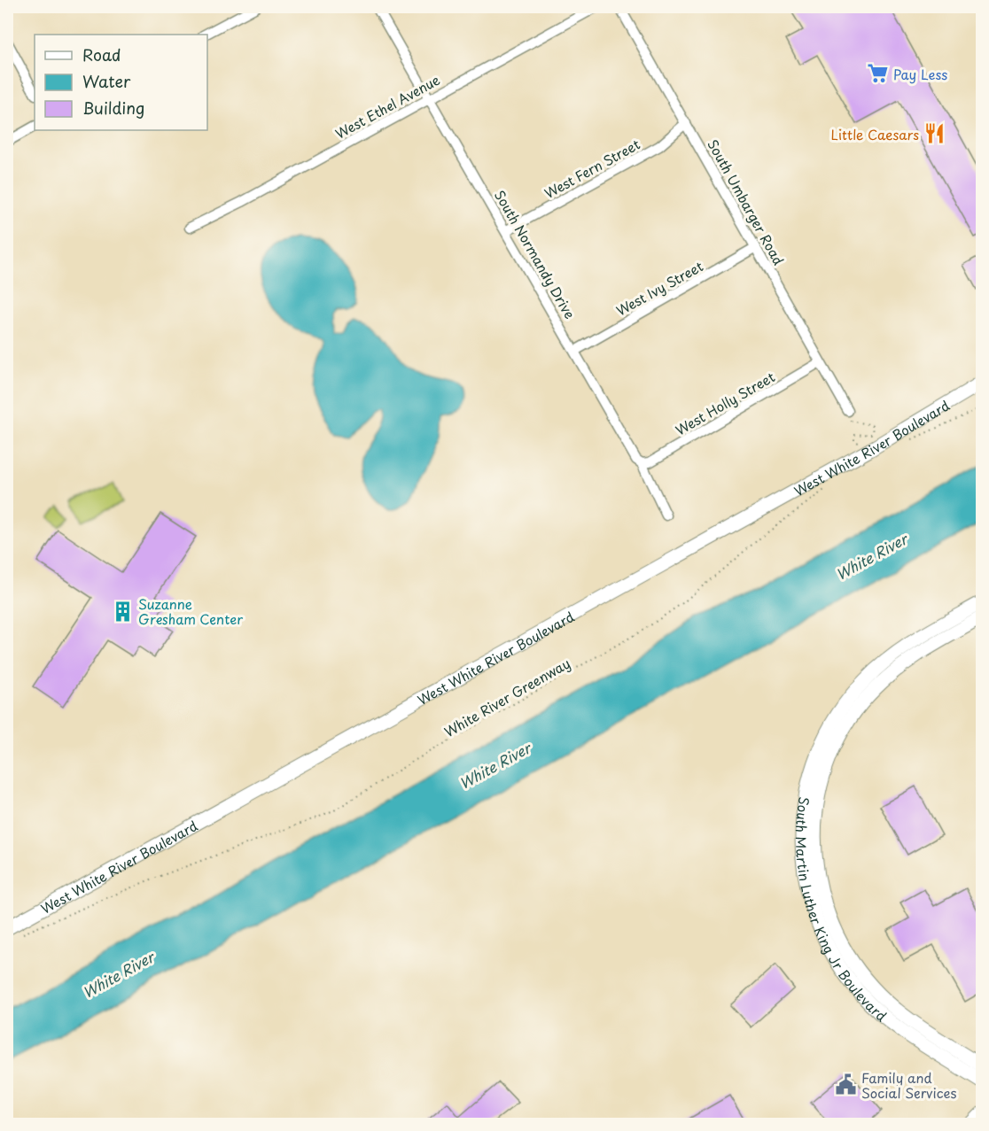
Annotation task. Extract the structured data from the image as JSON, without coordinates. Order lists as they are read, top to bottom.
{
  "streets": {
    "main road": ["West White River Boulevard", "South Martin Luther King Jr Boulevard"],
    "street": [
      "West Ethel Avenue",
      "West Fern Street",
      "South Umbarger Road",
      "South Normandy Drive",
      "West Ivy Street",
      "West Holly Street"
    ],
    "path": ["White River Greenway"]
  },
  "crossings": [
    ["West Ethel Avenue", "South Normandy Drive"],
    ["West Fern Street", "South Umbarger Road"],
    ["West Fern Street", "South Normandy Drive"],
    ["South Umbarger Road", "West Ivy Street"],
    ["South Umbarger Road", "West Holly Street"],
    ["South Normandy Drive", "West Ivy Street"],
    ["South Normandy Drive", "West Holly Street"]
  ],
  "water": ["White River"],
  "places": {
    "supermarket": ["Pay Less"],
    "restaurant": ["Little Caesars"],
    "building": ["Suzanne Gresham Center"],
    "public building": ["Family and Social Services"]
  },
  "legend": ["Road", "Water", "Building"]
}
